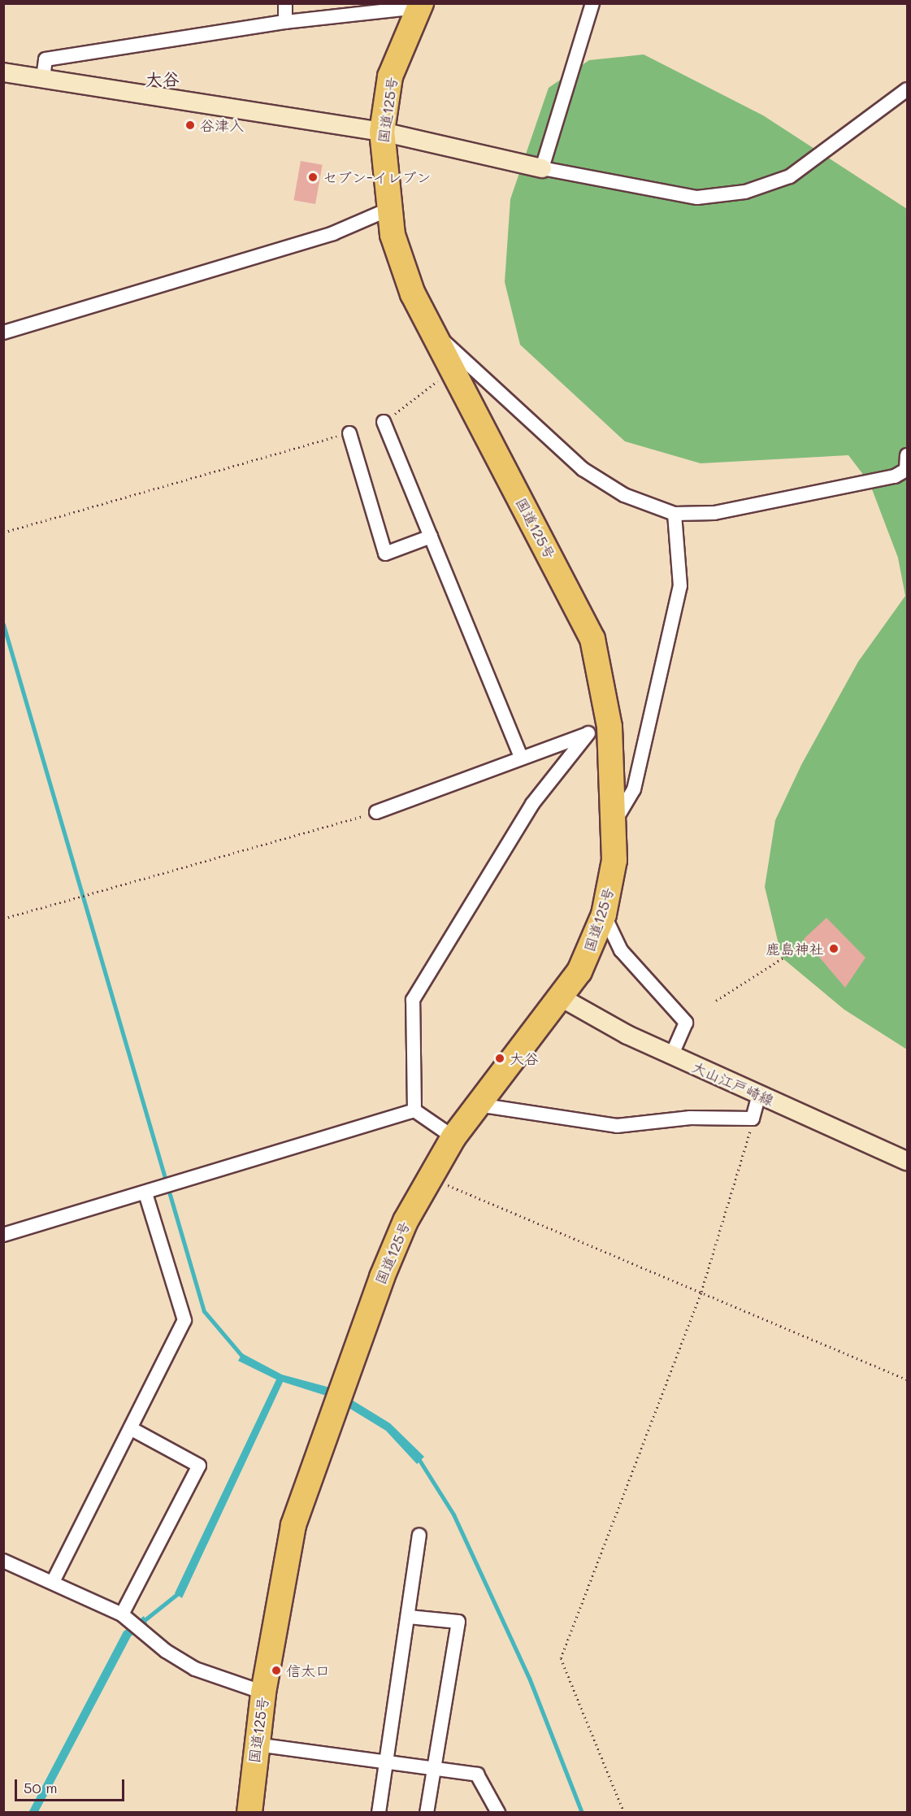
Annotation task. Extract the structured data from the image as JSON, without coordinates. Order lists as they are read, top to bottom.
{
  "streets": {
    "highway": ["国道125号"],
    "street": ["大山江戸崎線"]
  },
  "crossings": [
    ["国道125号", "大山江戸崎線"]
  ],
  "districts": ["大谷"],
  "places": [
    "谷津入",
    "セブン-イレブン",
    "鹿島神社",
    "大谷",
    "信太口"
  ],
  "scale_bar": "50 m"
}
